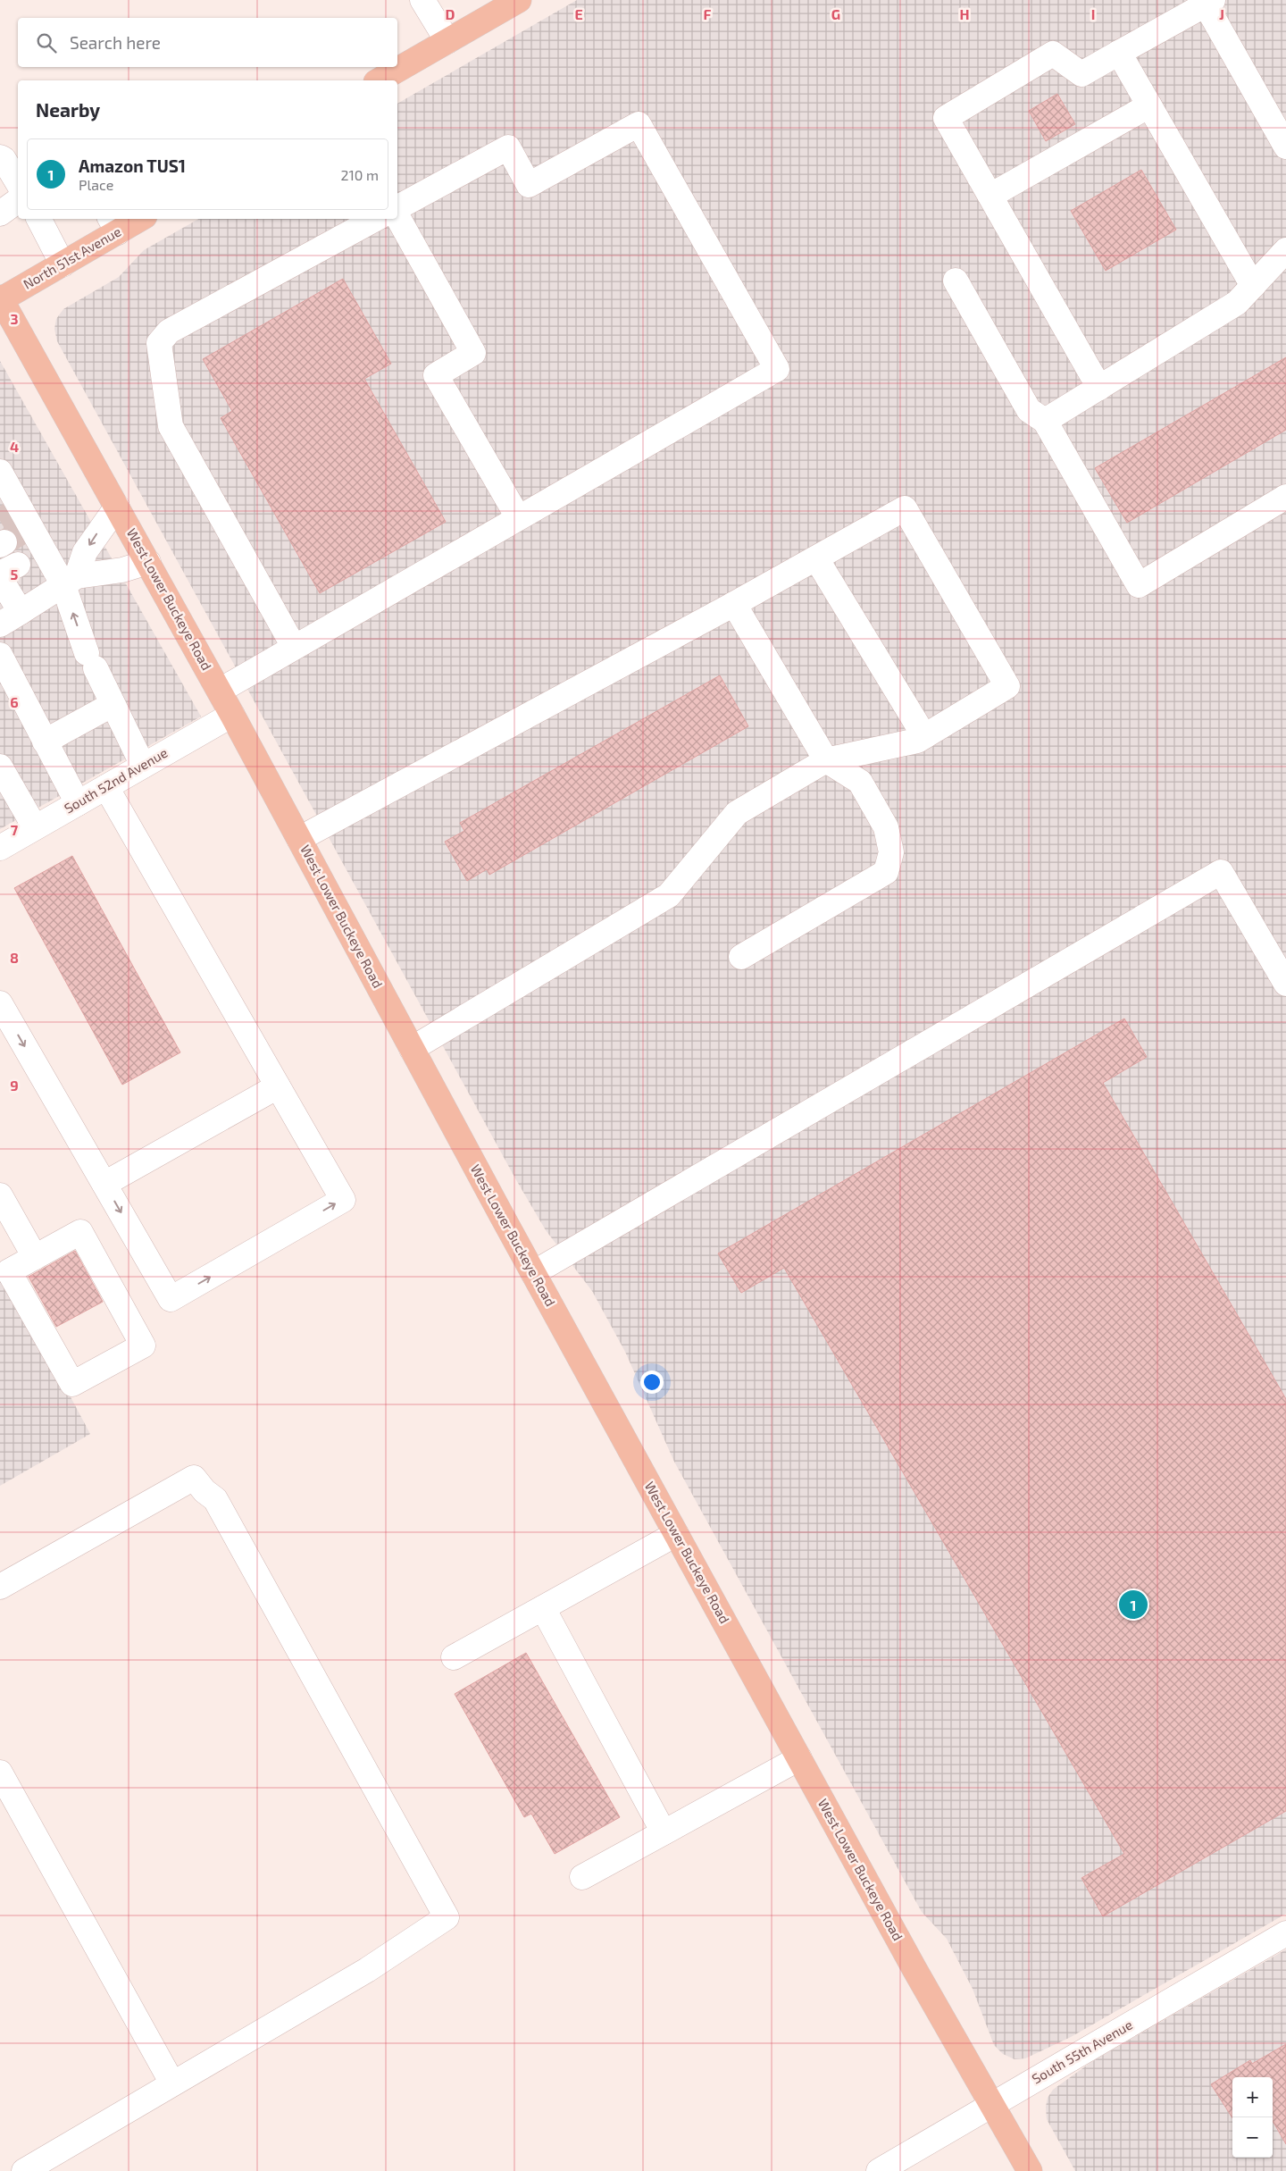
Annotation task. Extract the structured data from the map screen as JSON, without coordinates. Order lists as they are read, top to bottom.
{
  "streets": {
    "main road": ["North 51st Avenue", "West Lower Buckeye Road"],
    "street": ["South 52nd Avenue", "South 55th Avenue"]
  },
  "crossings": [
    ["North 51st Avenue", "West Lower Buckeye Road"],
    ["West Lower Buckeye Road", "South 52nd Avenue"],
    ["West Lower Buckeye Road", "South 55th Avenue"]
  ],
  "page": {
    "search": "Search here",
    "heading": "Nearby",
    "list": [
      {
        "mark": "1",
        "name": "Amazon TUS1",
        "note": "Place",
        "value": "210 m"
      }
    ],
    "pins": "1",
    "map_buttons": ["+", "−"]
  },
  "grid": {
    "columns": [
      "D",
      "E",
      "F",
      "G",
      "H",
      "I",
      "J"
    ],
    "rows": [
      "3",
      "4",
      "5",
      "6",
      "7",
      "8",
      "9"
    ]
  }
}
